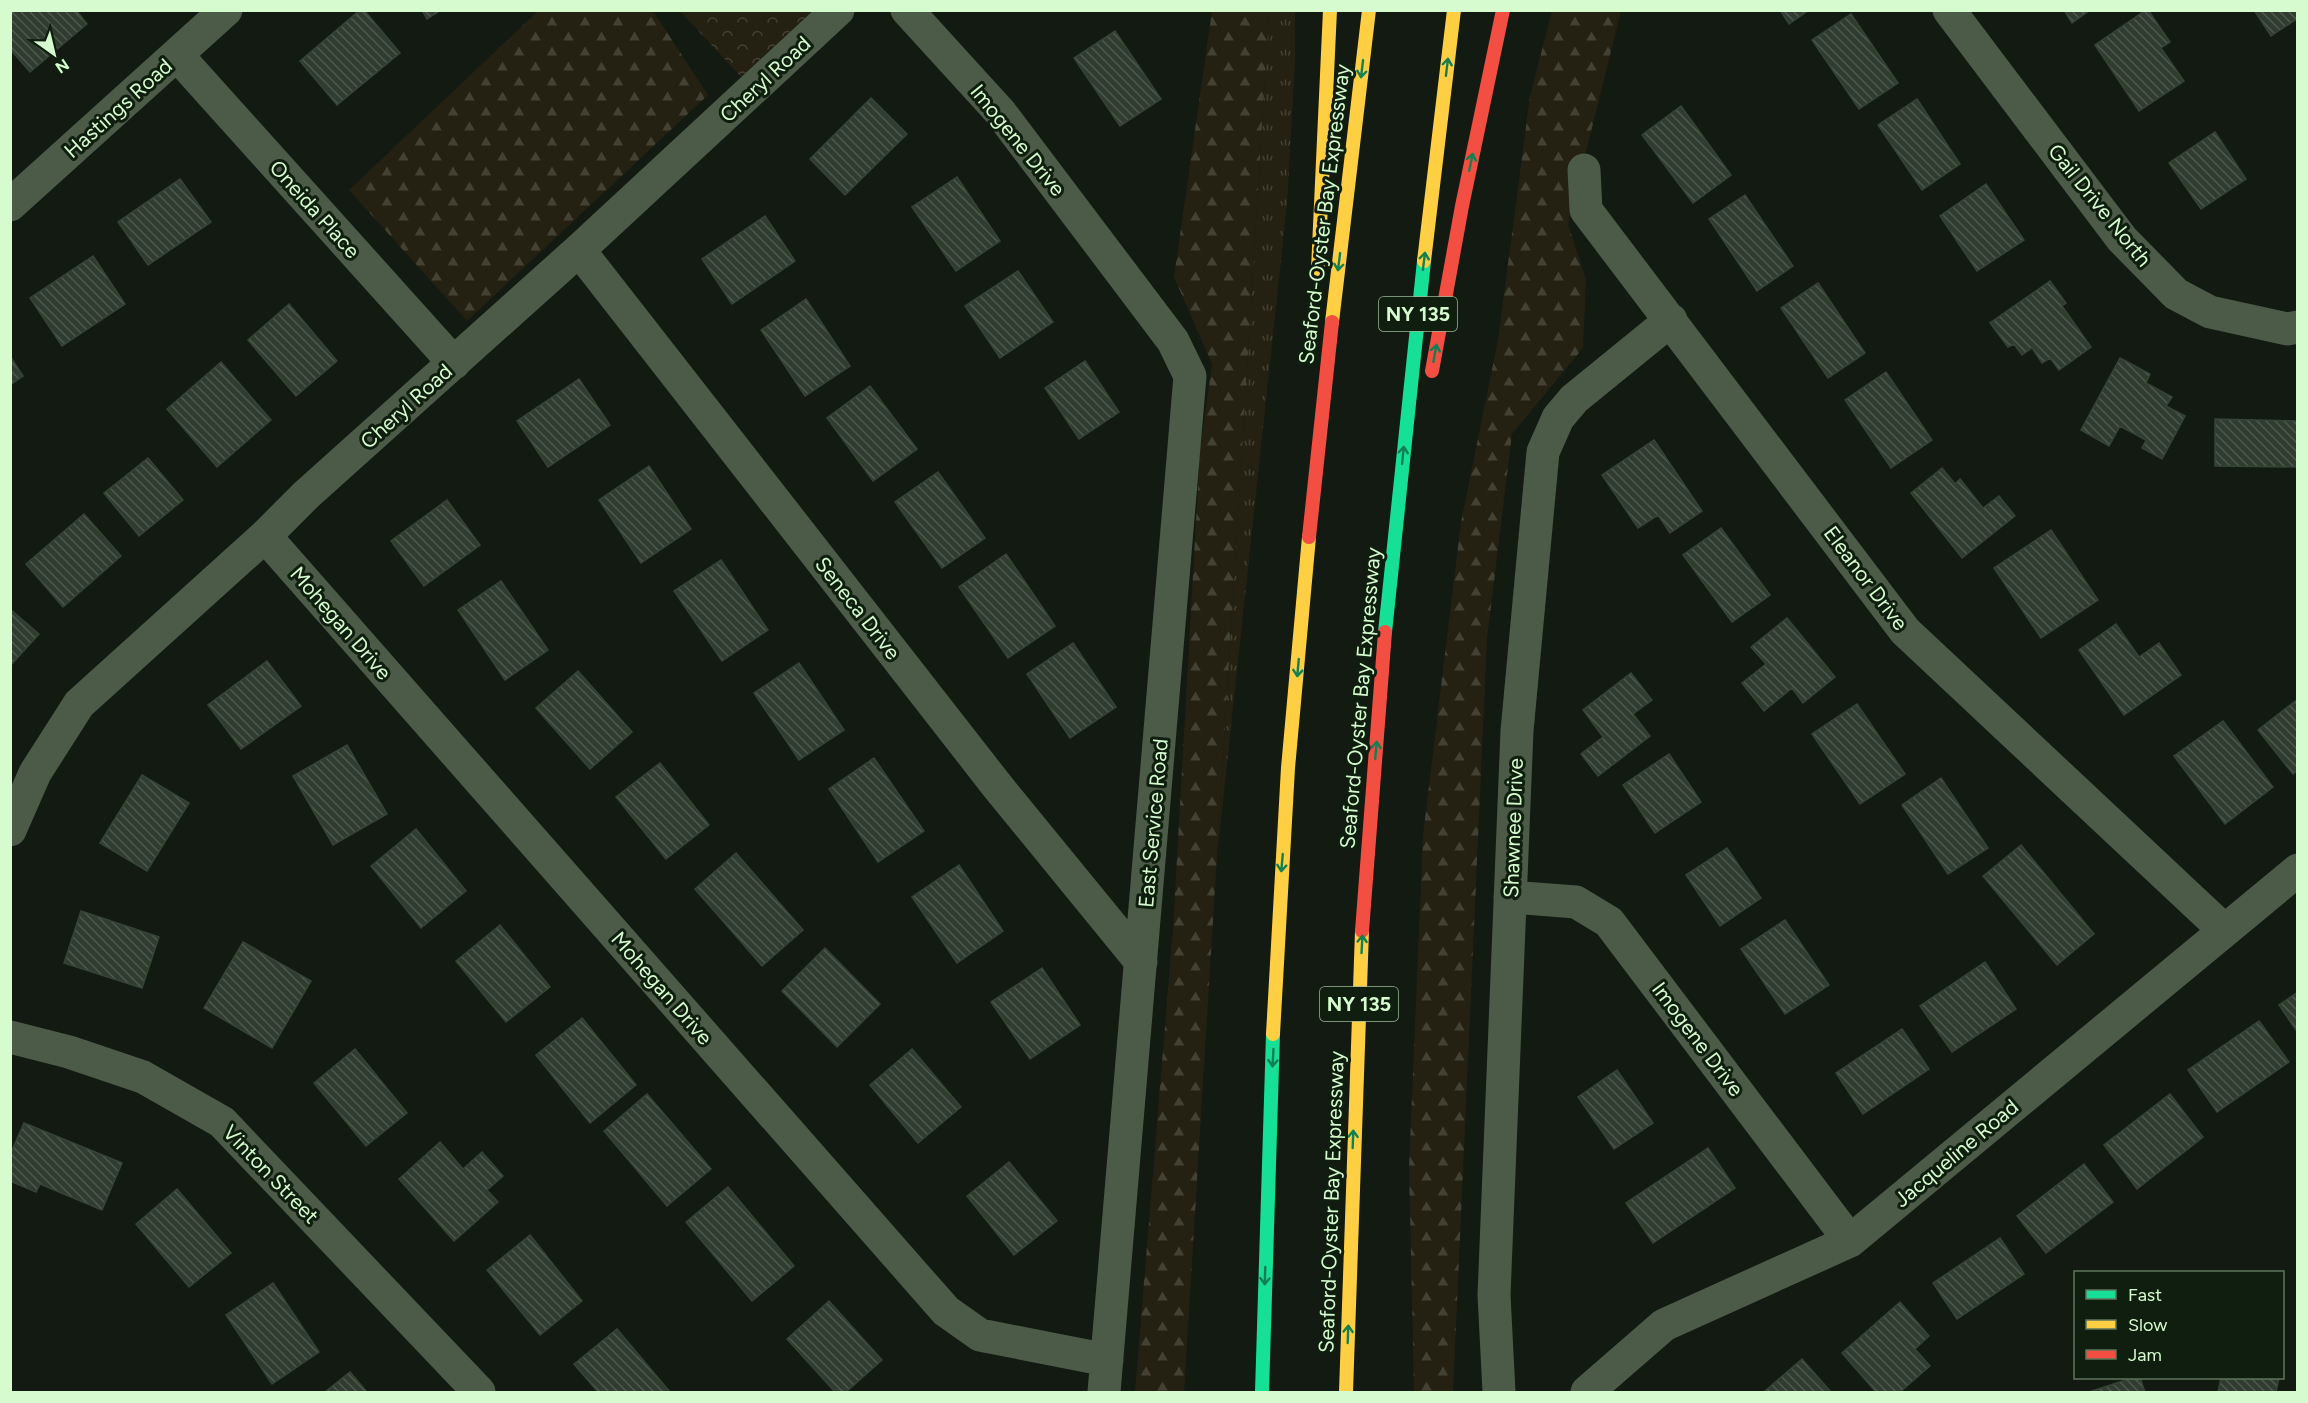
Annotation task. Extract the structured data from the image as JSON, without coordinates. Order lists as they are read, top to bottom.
{
  "streets": {
    "highway": ["Seaford-Oyster Bay Expressway", "NY 135"],
    "street": [
      "Cheryl Road",
      "Hastings Road",
      "Imogene Drive",
      "Gail Drive North",
      "Oneida Place",
      "Eleanor Drive",
      "Seneca Drive",
      "Mohegan Drive",
      "East Service Road",
      "Shawnee Drive",
      "Jacqueline Road",
      "Vinton Street"
    ]
  },
  "crossings": [
    ["Cheryl Road", "Oneida Place"],
    ["Cheryl Road", "Seneca Drive"],
    ["Cheryl Road", "Mohegan Drive"],
    ["Hastings Road", "Oneida Place"],
    ["Imogene Drive", "East Service Road"],
    ["Imogene Drive", "Shawnee Drive"],
    ["Imogene Drive", "Jacqueline Road"],
    ["Eleanor Drive", "Shawnee Drive"],
    ["Eleanor Drive", "Jacqueline Road"],
    ["Seneca Drive", "East Service Road"],
    ["Mohegan Drive", "East Service Road"]
  ],
  "legend": ["Fast", "Slow", "Jam"],
  "north": "bottom right"
}
